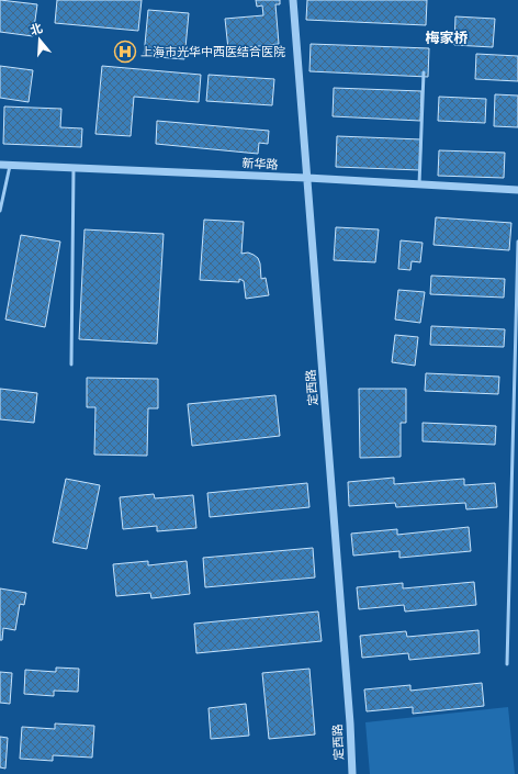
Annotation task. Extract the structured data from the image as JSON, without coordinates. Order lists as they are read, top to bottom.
{
  "streets": {
    "street": ["新华路", "定西路"]
  },
  "crossings": [
    ["新华路", "定西路"]
  ],
  "districts": ["梅家桥"],
  "places": {
    "hospital": ["上海市光华中西医结合医院"]
  },
  "north": "top"
}
